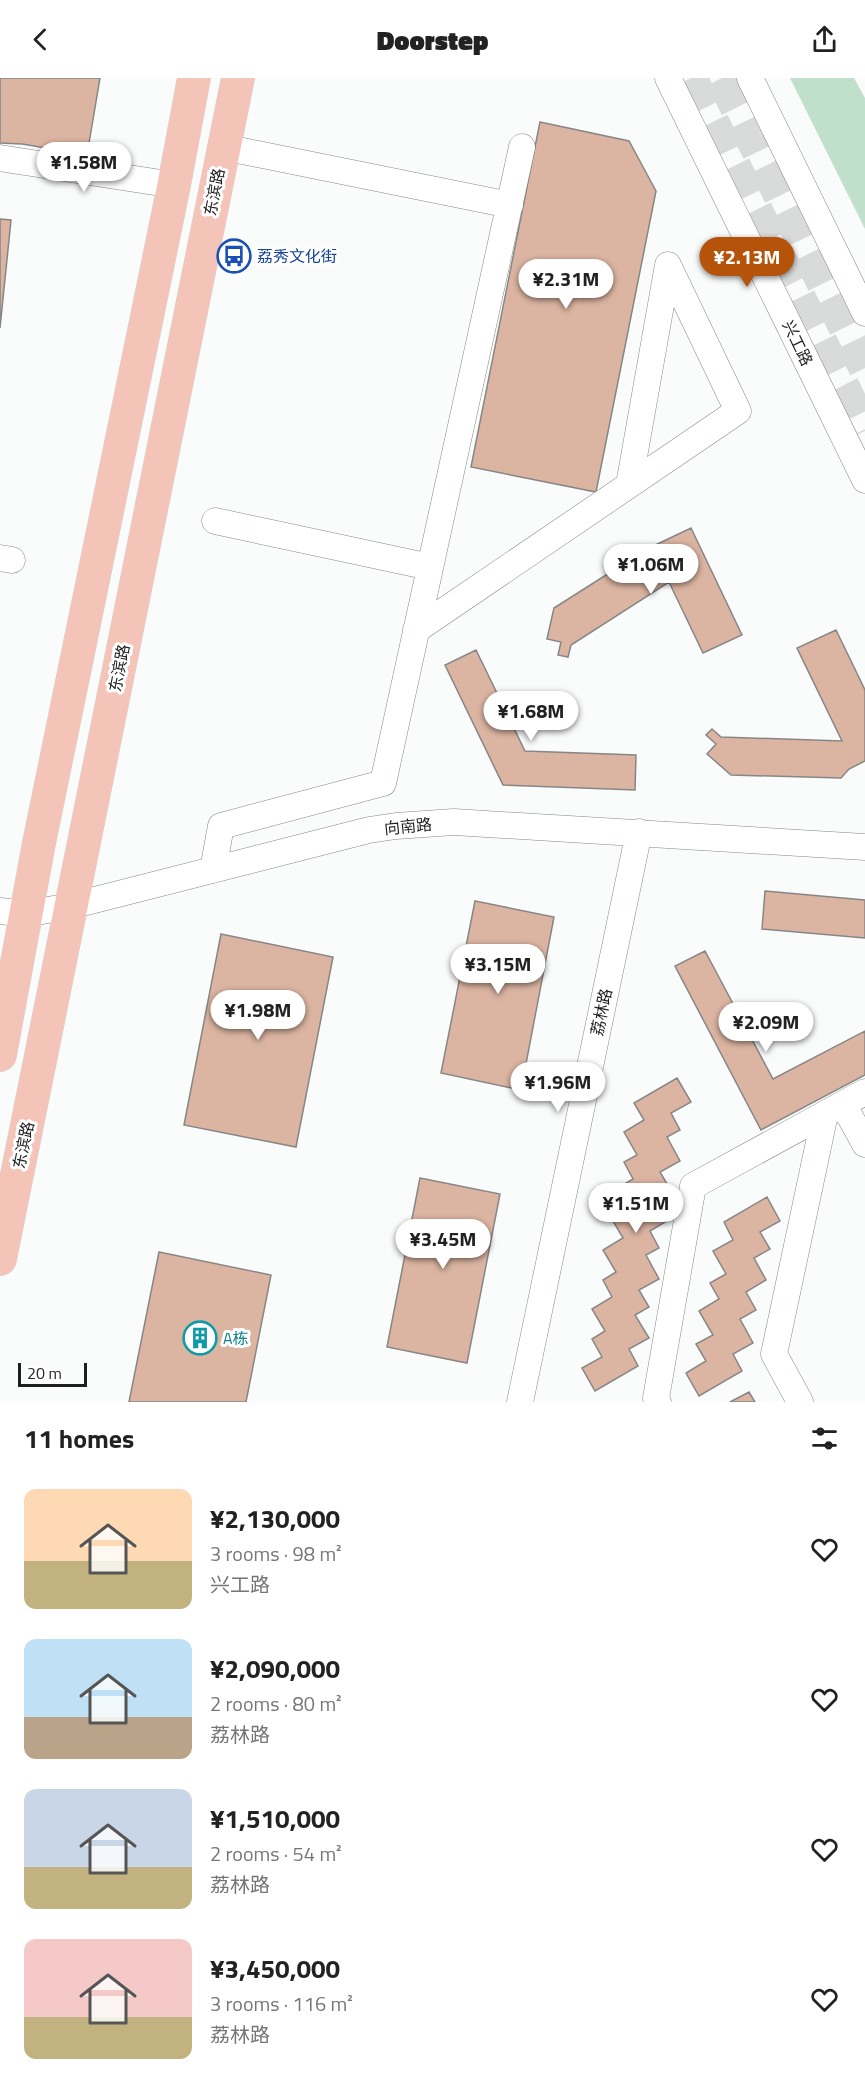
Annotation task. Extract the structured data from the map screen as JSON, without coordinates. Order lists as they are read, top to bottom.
{
  "streets": {
    "main road": ["东滨路"],
    "street": ["兴工路", "向南路", "荔林路"]
  },
  "crossings": [
    ["东滨路", "向南路"],
    ["向南路", "荔林路"]
  ],
  "places": {
    "bus stop": ["荔秀文化街"],
    "building": ["A栋"]
  },
  "scale_bar": "20 m",
  "page": {
    "header": "Doorstep",
    "price": [
      "¥1.58M",
      "¥2.13M",
      "¥2.31M",
      "¥1.06M",
      "¥1.68M",
      "¥3.15M",
      "¥1.98M",
      "¥2.09M",
      "¥1.96M",
      "¥1.51M",
      "¥3.45M"
    ],
    "scale": "20 m",
    "heading": "11 homes",
    "list": [
      {
        "name": "¥2,130,000",
        "note": "3 rooms · 98 m² · 兴工路"
      },
      {
        "name": "¥2,090,000",
        "note": "2 rooms · 80 m² · 荔林路"
      },
      {
        "name": "¥1,510,000",
        "note": "2 rooms · 54 m² · 荔林路"
      },
      {
        "name": "¥3,450,000",
        "note": "3 rooms · 116 m² · 荔林路"
      }
    ]
  }
}
